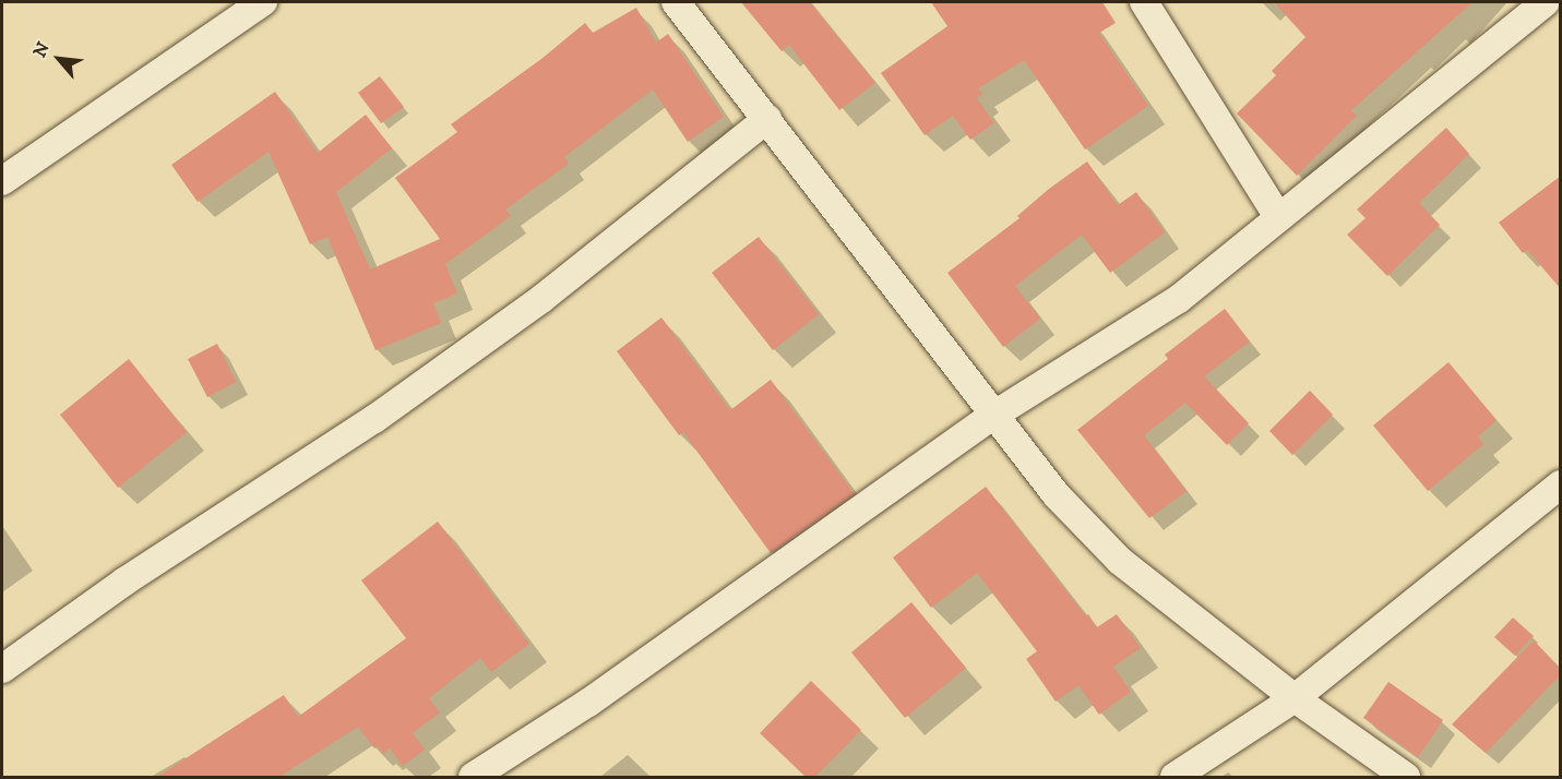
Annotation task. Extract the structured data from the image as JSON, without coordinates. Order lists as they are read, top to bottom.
{
  "north": "top left"
}
